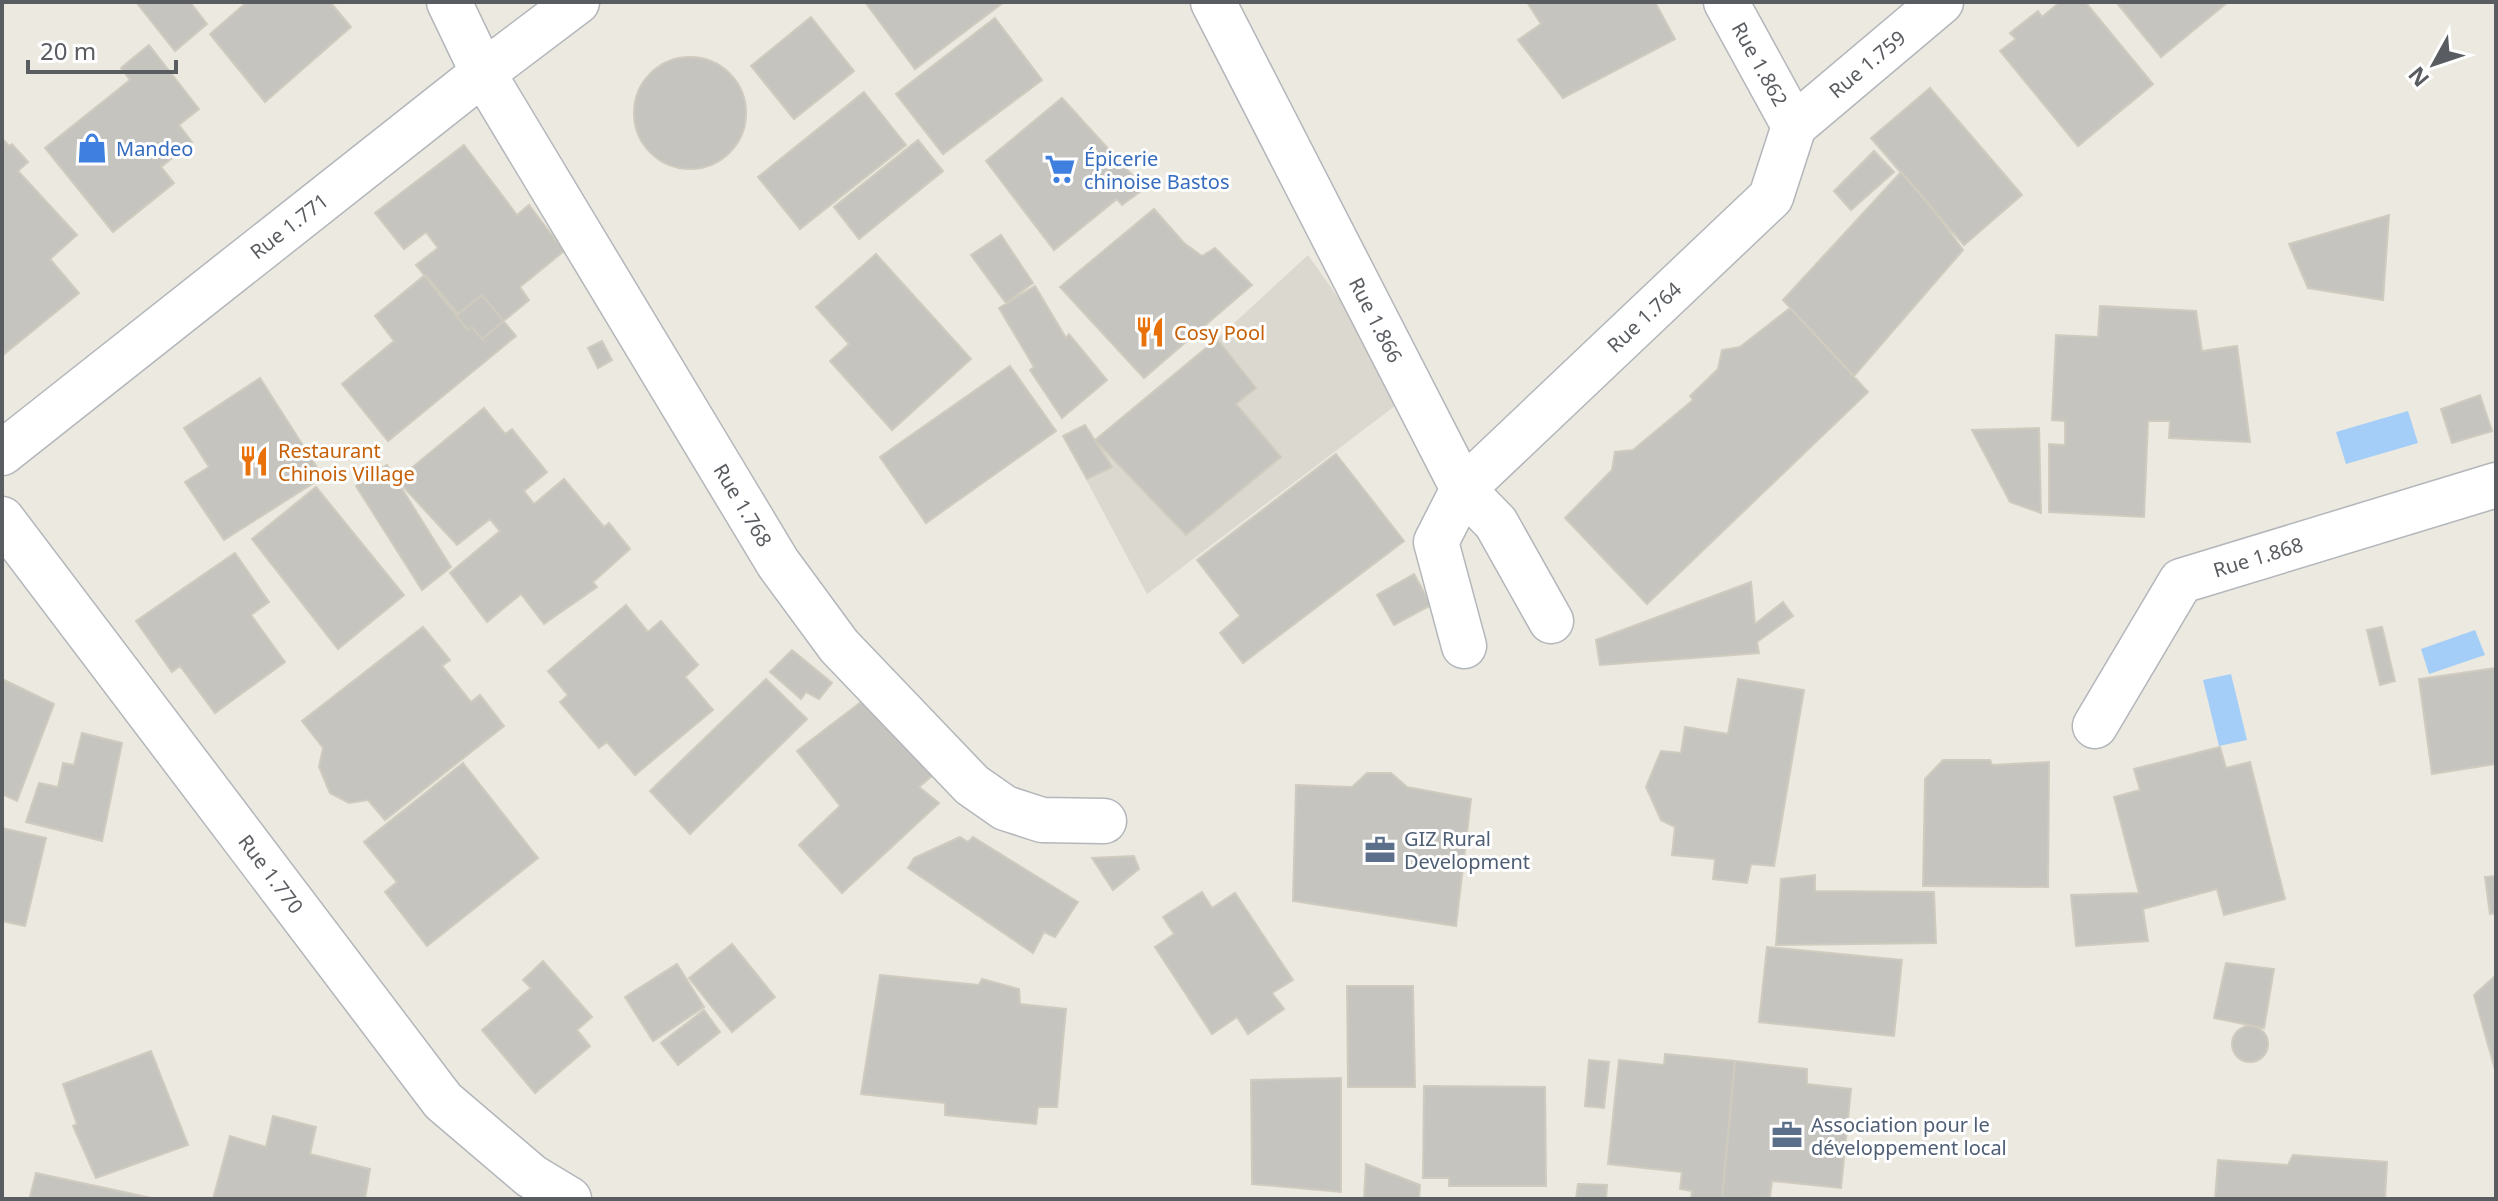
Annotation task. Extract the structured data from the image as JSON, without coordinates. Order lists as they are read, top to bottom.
{
  "streets": {
    "street": [
      "Rue 1.862",
      "Rue 1.759",
      "Rue 1.771",
      "Rue 1.764",
      "Rue 1.866",
      "Rue 1.768",
      "Rue 1.868",
      "Rue 1.770"
    ]
  },
  "crossings": [
    ["Rue 1.862", "Rue 1.759"],
    ["Rue 1.862", "Rue 1.764"],
    ["Rue 1.759", "Rue 1.764"],
    ["Rue 1.771", "Rue 1.768"],
    ["Rue 1.764", "Rue 1.866"]
  ],
  "places": {
    "shop": ["Mandeo"],
    "supermarket": ["Épicerie chinoise Bastos"],
    "restaurant": ["Cosy Pool", "Restaurant Chinois Village"],
    "office": ["GIZ Rural Development", "Association pour le développement local"]
  },
  "scale_bar": "20 m",
  "north": "bottom left"
}
